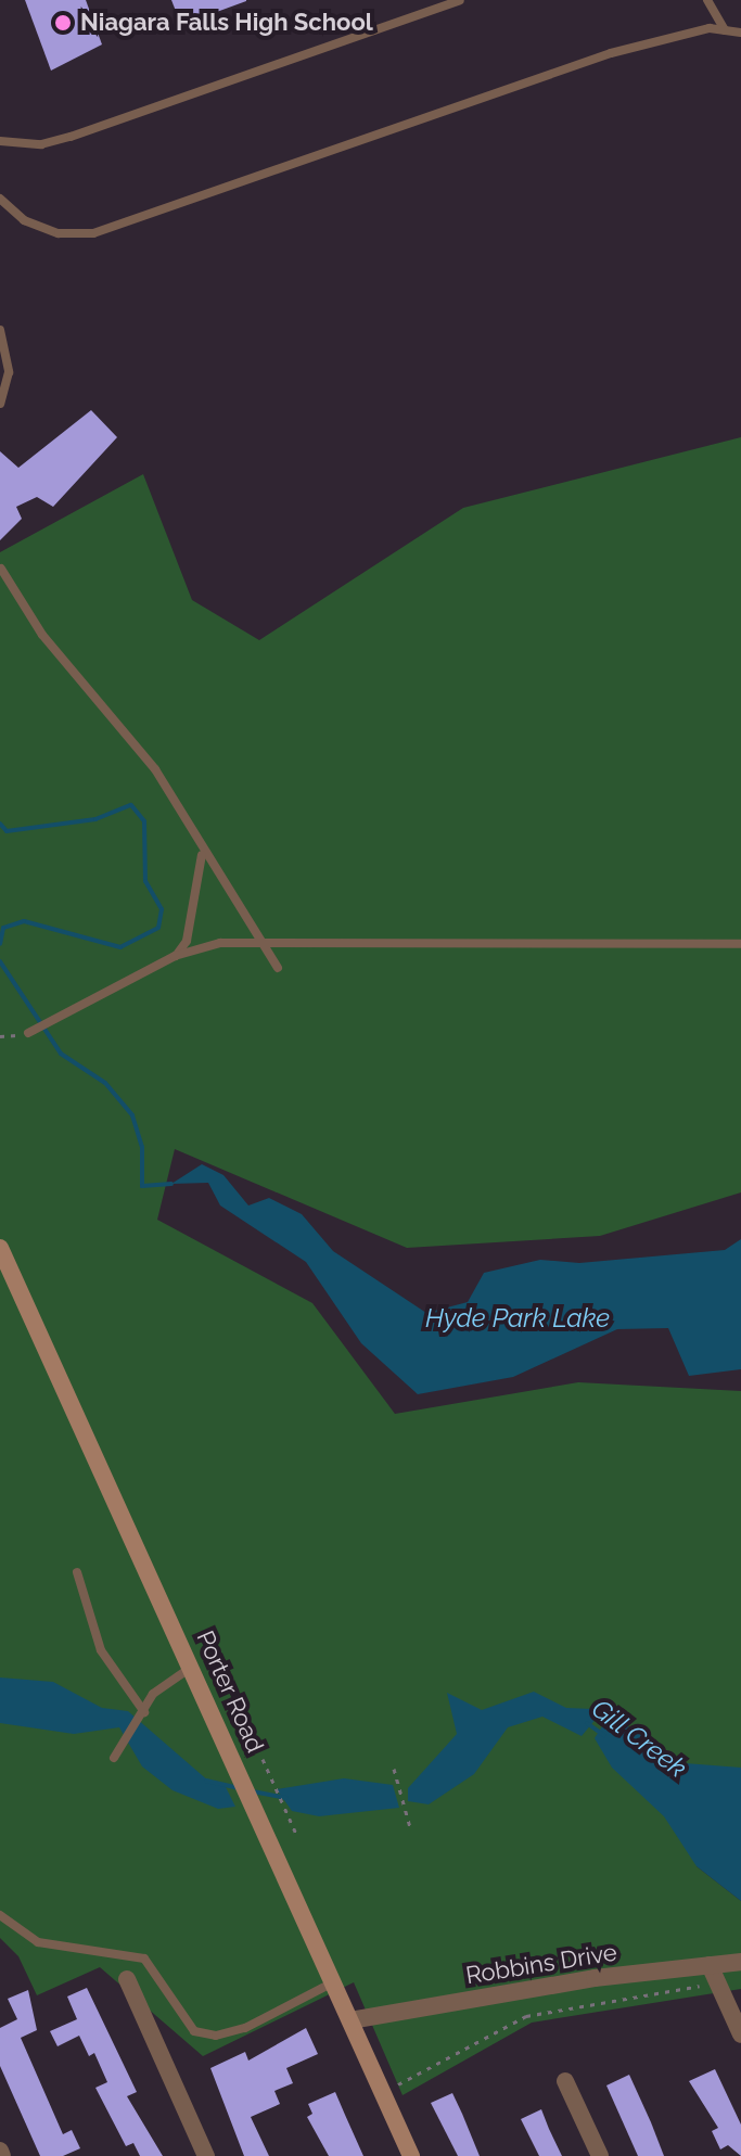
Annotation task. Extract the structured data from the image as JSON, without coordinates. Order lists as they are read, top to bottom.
{
  "streets": {
    "main road": ["Porter Road"],
    "street": ["Robbins Drive"]
  },
  "crossings": [
    ["Porter Road", "Robbins Drive"]
  ],
  "water": ["Hyde Park Lake", "Gill Creek"],
  "places": ["Niagara Falls High School"]
}
